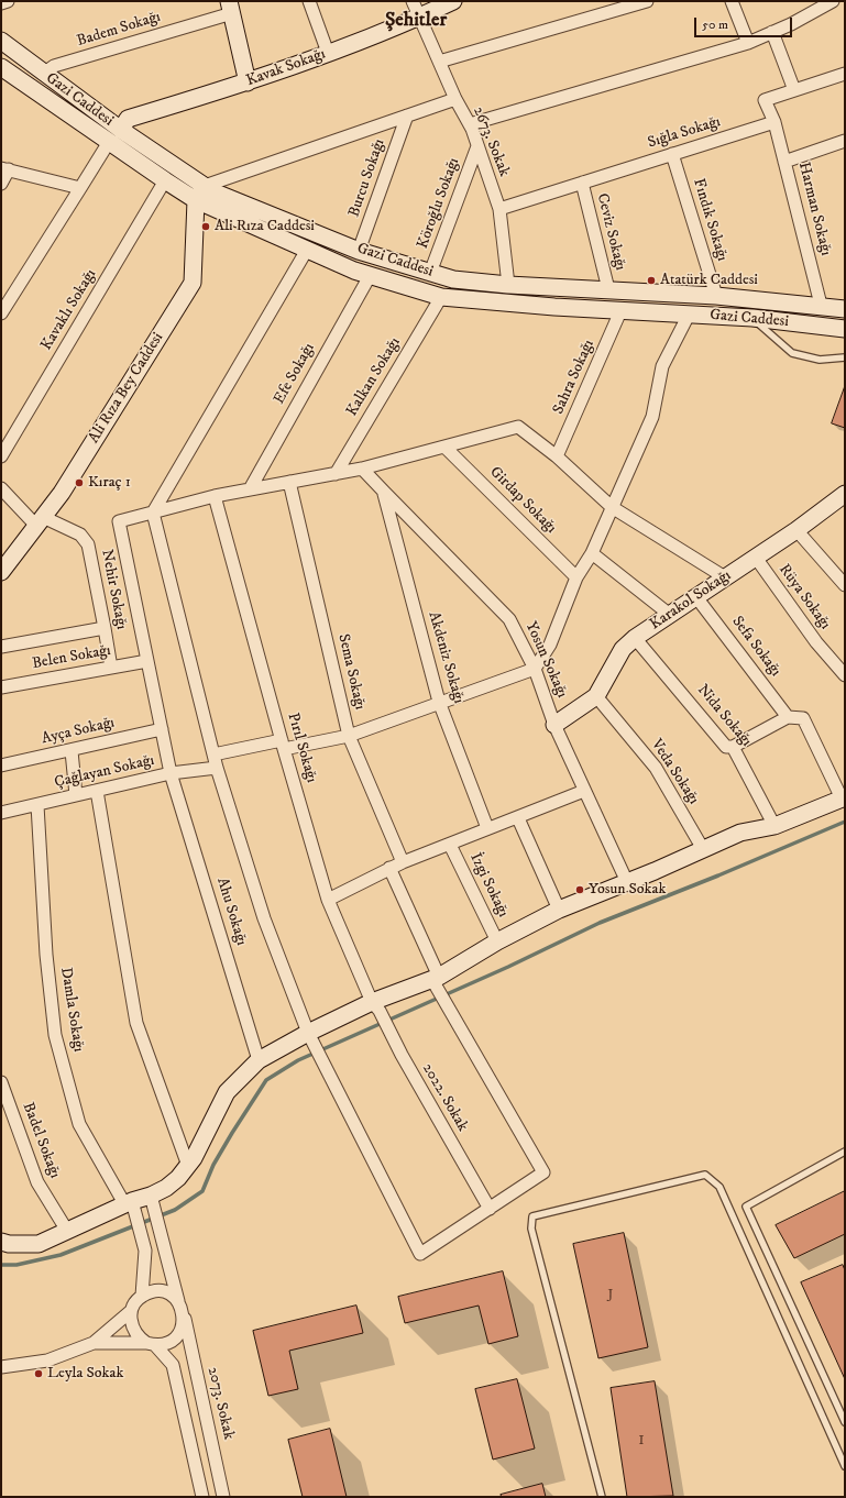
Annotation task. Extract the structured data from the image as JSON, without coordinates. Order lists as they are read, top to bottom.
{
  "streets": {
    "street": [
      "Badem Sokağı",
      "Kavak Sokağı",
      "Gazi Caddesi",
      "Sığla Sokağı",
      "2673. Sokak",
      "Burcu Sokağı",
      "Köroğlu Sokağı",
      "Harman Sokağı",
      "Fındık Sokağı",
      "Ceviz Sokağı",
      "Kavaklı Sokağı",
      "Efe Sokağı",
      "Kalkan Sokağı",
      "Sahra Sokağı",
      "Ali Rıza Bey Caddesi",
      "Girdap Sokağı",
      "Nehir Sokağı",
      "Rüya Sokağı",
      "Karakol Sokağı",
      "Sefa Sokağı",
      "Belen Sokağı",
      "Akdeniz Sokağı",
      "Yosun Sokağı",
      "Sema Sokağı",
      "Nida Sokağı",
      "Ayça Sokağı",
      "Pırıl Sokağı",
      "Çağlayan Sokağı",
      "Veda Sokağı",
      "İzgi Sokağı",
      "Ahu Sokağı",
      "Damla Sokağı",
      "2022. Sokak",
      "Badel Sokağı",
      "2073. Sokak"
    ]
  },
  "crossings": [
    ["Badem Sokağı", "Gazi Caddesi"],
    ["Kavak Sokağı", "Gazi Caddesi"],
    ["Kavak Sokağı", "2673. Sokak"],
    ["Gazi Caddesi", "2673. Sokak"],
    ["Gazi Caddesi", "Burcu Sokağı"],
    ["Gazi Caddesi", "Köroğlu Sokağı"],
    ["Gazi Caddesi", "Harman Sokağı"],
    ["Gazi Caddesi", "Fındık Sokağı"],
    ["Gazi Caddesi", "Ceviz Sokağı"],
    ["Gazi Caddesi", "Kavaklı Sokağı"],
    ["Gazi Caddesi", "Efe Sokağı"],
    ["Gazi Caddesi", "Kalkan Sokağı"],
    ["Gazi Caddesi", "Sahra Sokağı"],
    ["Gazi Caddesi", "Ali Rıza Bey Caddesi"],
    ["Sığla Sokağı", "2673. Sokak"],
    ["Sığla Sokağı", "Harman Sokağı"],
    ["Sığla Sokağı", "Fındık Sokağı"],
    ["Sığla Sokağı", "Ceviz Sokağı"],
    ["2673. Sokak", "Köroğlu Sokağı"],
    ["Ali Rıza Bey Caddesi", "Nehir Sokağı"],
    ["Nehir Sokağı", "Belen Sokağı"],
    ["Rüya Sokağı", "Karakol Sokağı"],
    ["Karakol Sokağı", "Sefa Sokağı"],
    ["Karakol Sokağı", "Yosun Sokağı"],
    ["Karakol Sokağı", "Nida Sokağı"],
    ["Karakol Sokağı", "Veda Sokağı"],
    ["Belen Sokağı", "Ahu Sokağı"],
    ["Akdeniz Sokağı", "Yosun Sokağı"],
    ["Ayça Sokağı", "Ahu Sokağı"],
    ["Pırıl Sokağı", "2022. Sokak"],
    ["Çağlayan Sokağı", "Ahu Sokağı"],
    ["Çağlayan Sokağı", "Damla Sokağı"]
  ],
  "districts": ["Şehitler"],
  "places": [
    "Ali Rıza Caddesi",
    "Atatürk Caddesi",
    "Kıraç 1",
    "Yosun Sokak",
    "Leyla Sokak"
  ],
  "house_numbers": ["J", "I"],
  "scale_bar": "50 m"
}
